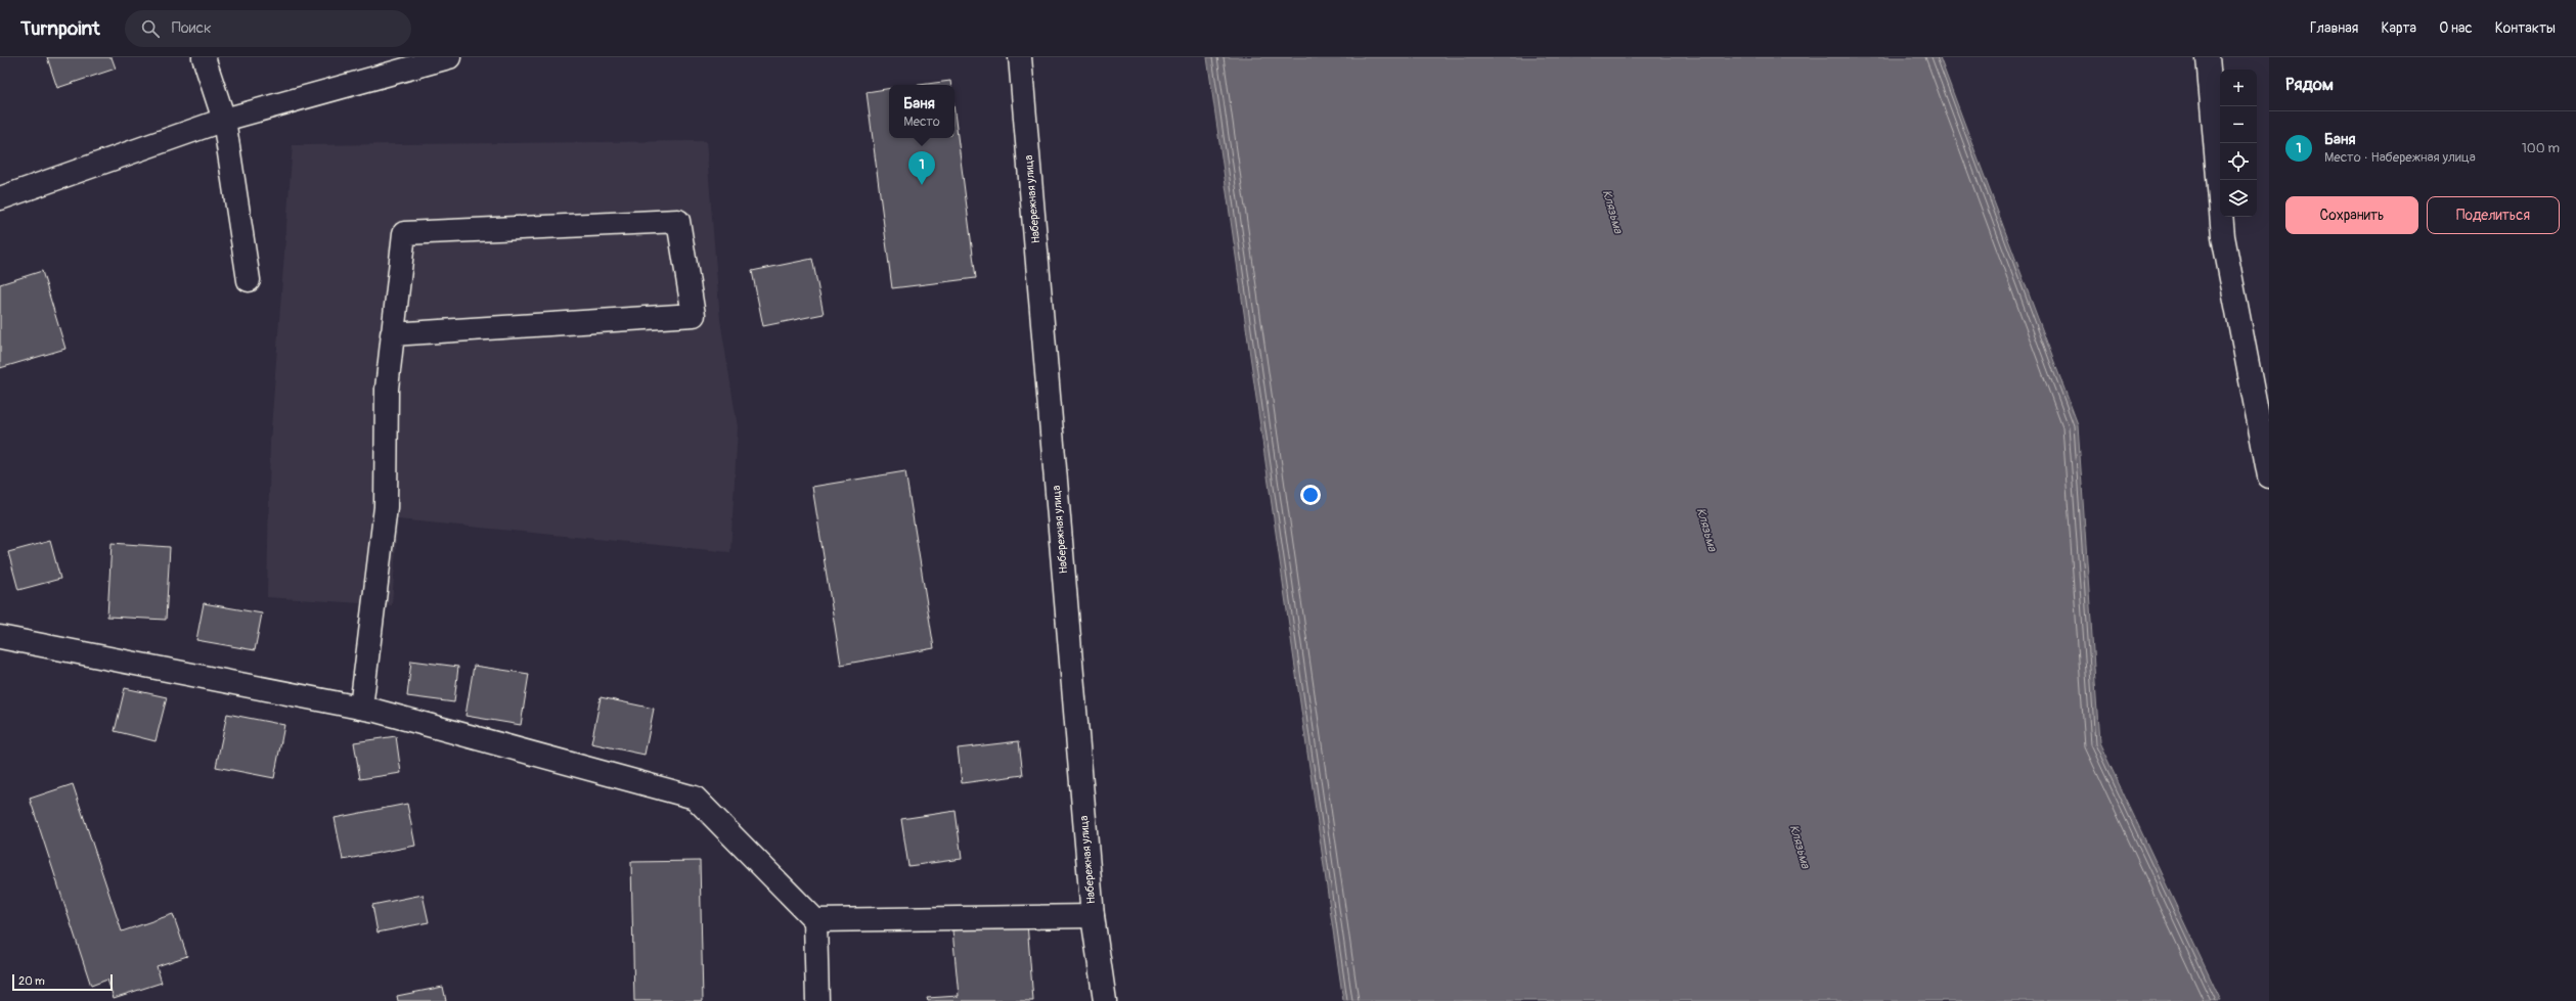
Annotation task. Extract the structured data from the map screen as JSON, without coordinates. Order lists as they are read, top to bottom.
{
  "streets": {
    "street": ["Набережная улица"]
  },
  "water": ["Клязьма"],
  "scale_bar": "20 m",
  "page": {
    "header": "Turnpoint",
    "search": "Поиск",
    "nav": [
      "Главная",
      "Карта",
      "О нас",
      "Контакты"
    ],
    "heading": "Рядом",
    "map_buttons": ["+", "−"],
    "popup": ["Баня", "Место"],
    "list": [
      {
        "mark": "1",
        "name": "Баня",
        "note": "Место · Набережная улица",
        "value": "100 m"
      }
    ],
    "pins": "1",
    "buttons": ["Сохранить", "Поделиться"],
    "scale": "20 m"
  }
}
